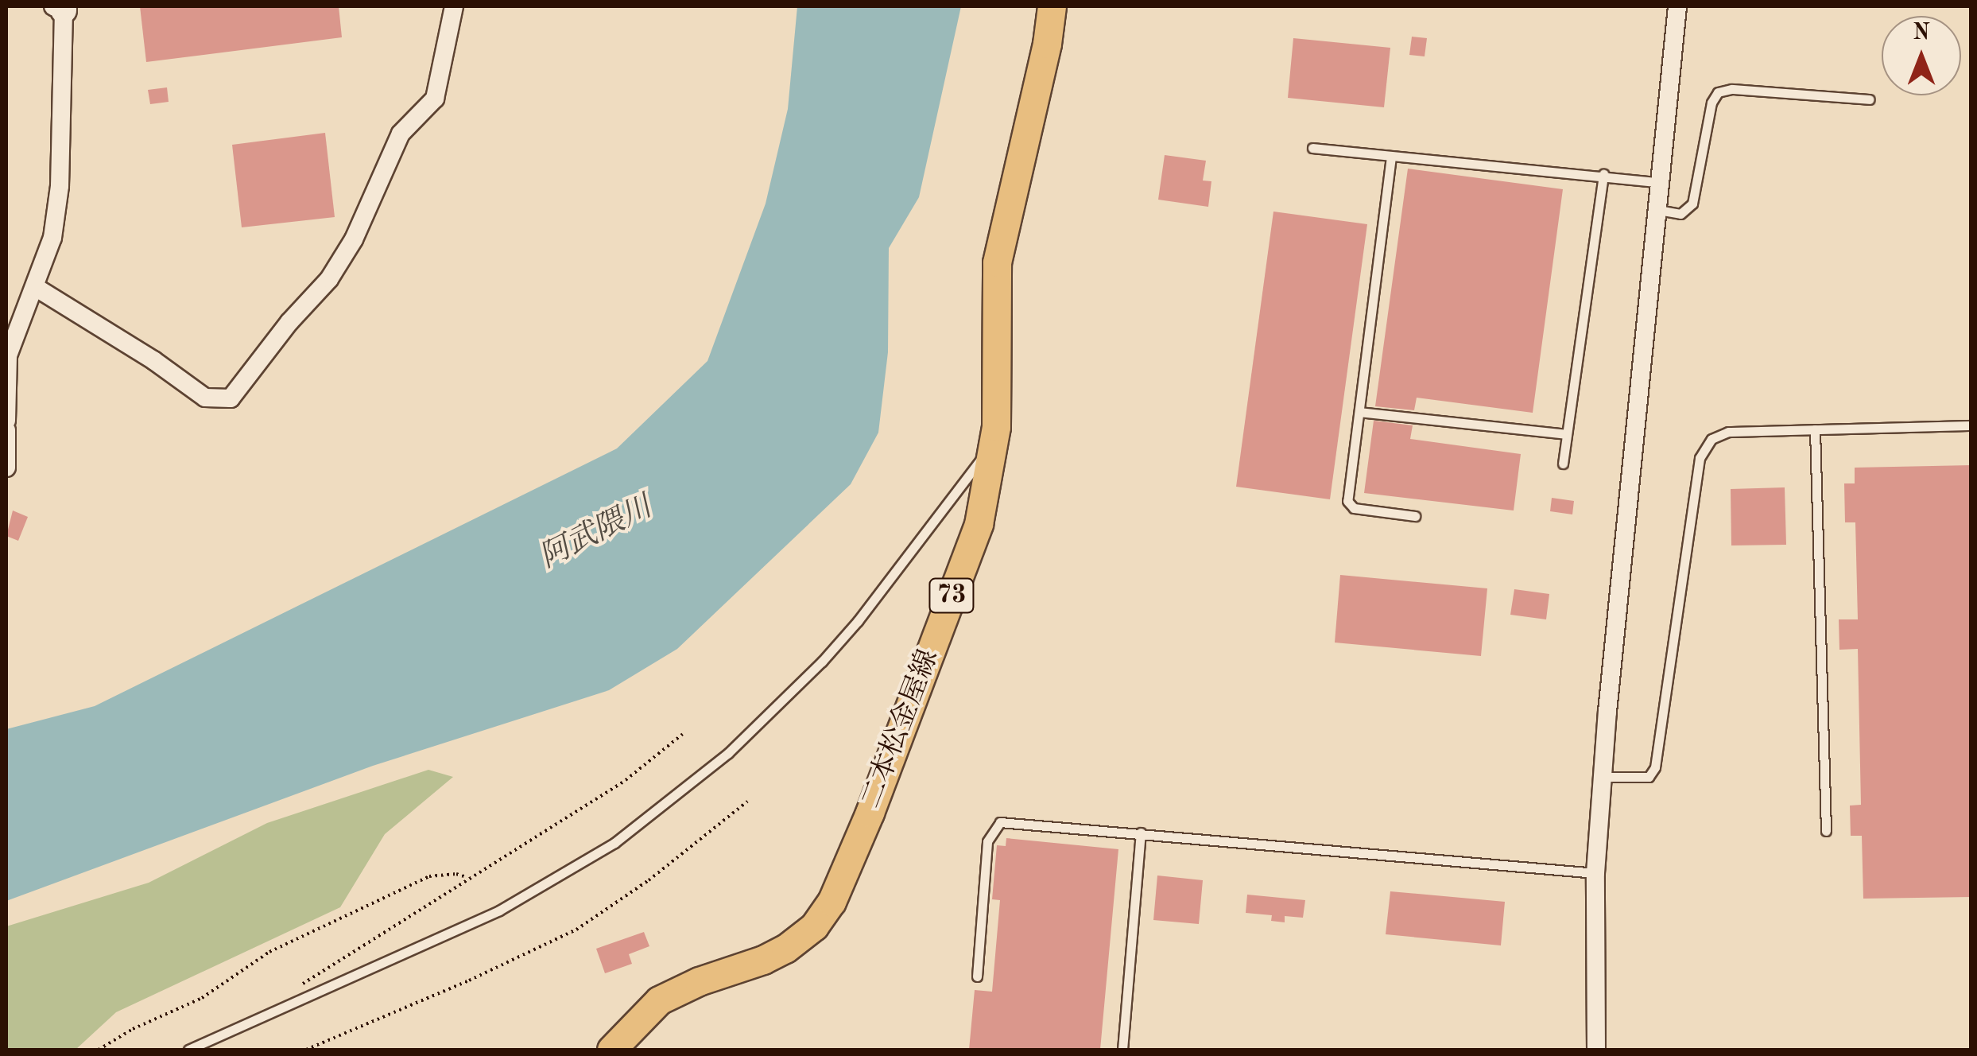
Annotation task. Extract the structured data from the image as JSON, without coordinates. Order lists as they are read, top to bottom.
{
  "streets": {
    "main road": ["73", "二本松金屋線"]
  },
  "water": ["阿武隈川"],
  "north": "top"
}
